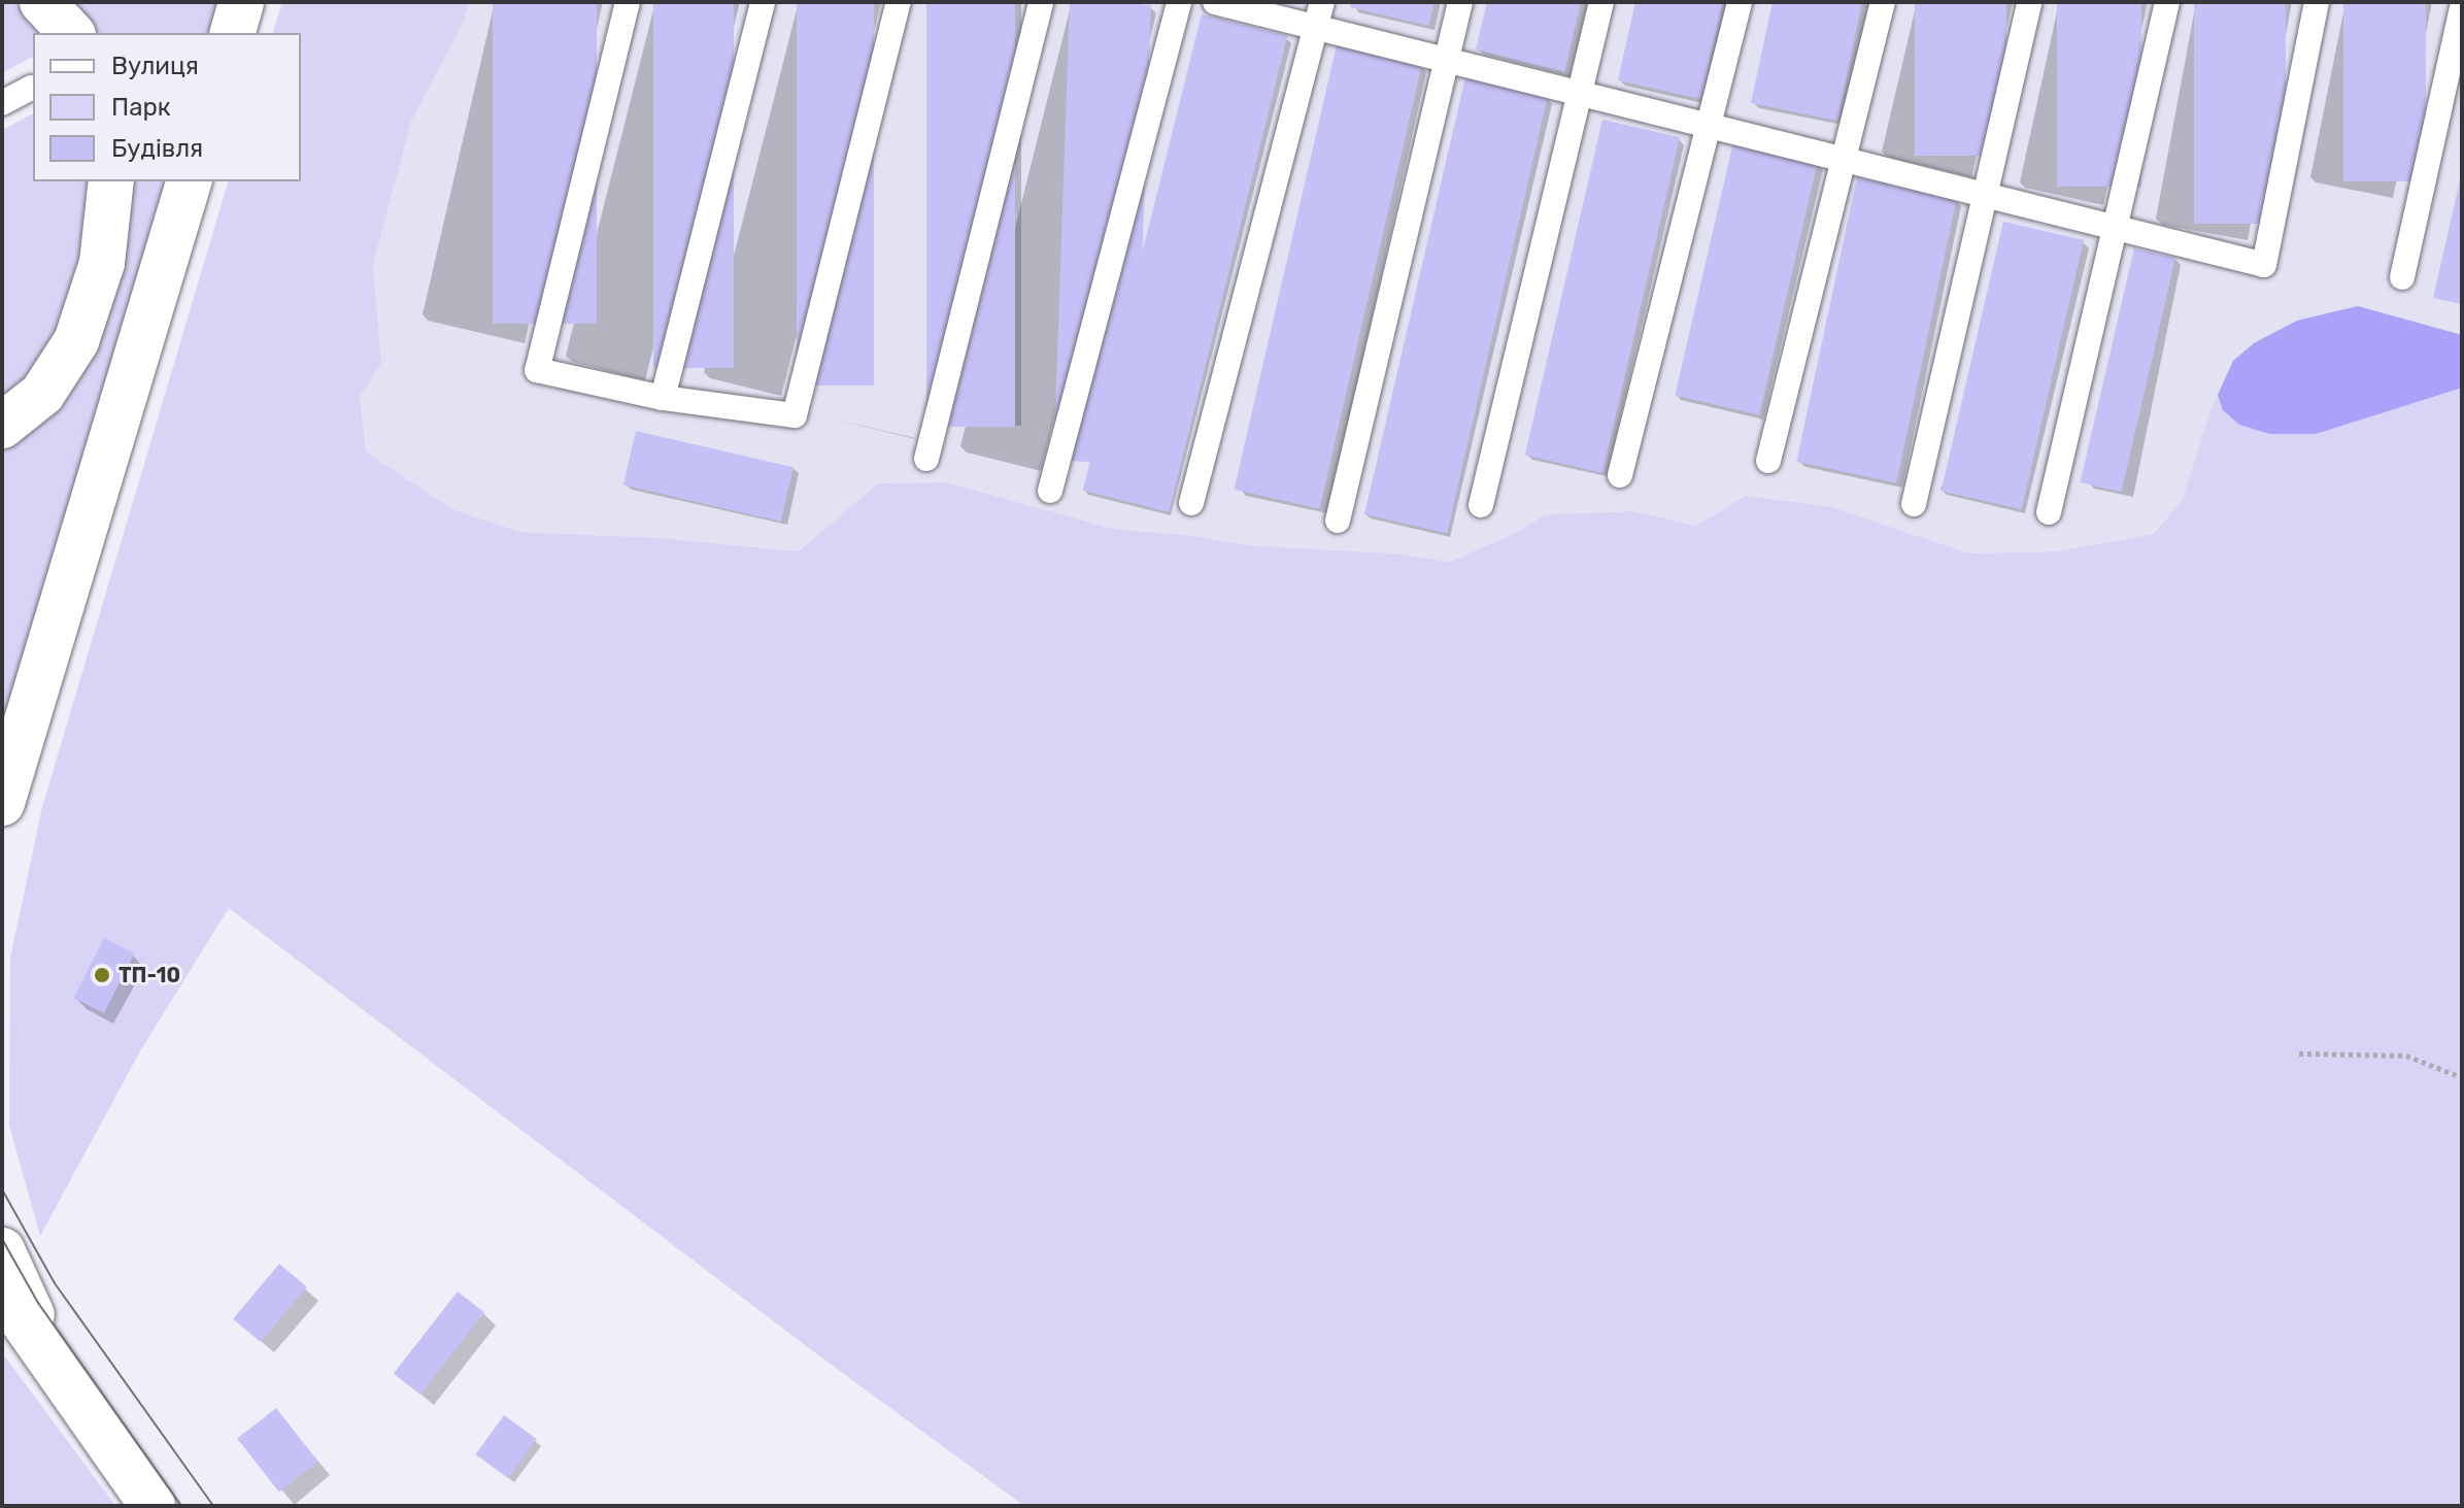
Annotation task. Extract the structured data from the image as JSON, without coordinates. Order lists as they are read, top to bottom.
{
  "places": ["ТП-10"],
  "legend": ["Вулиця", "Парк", "Будівля"]
}
